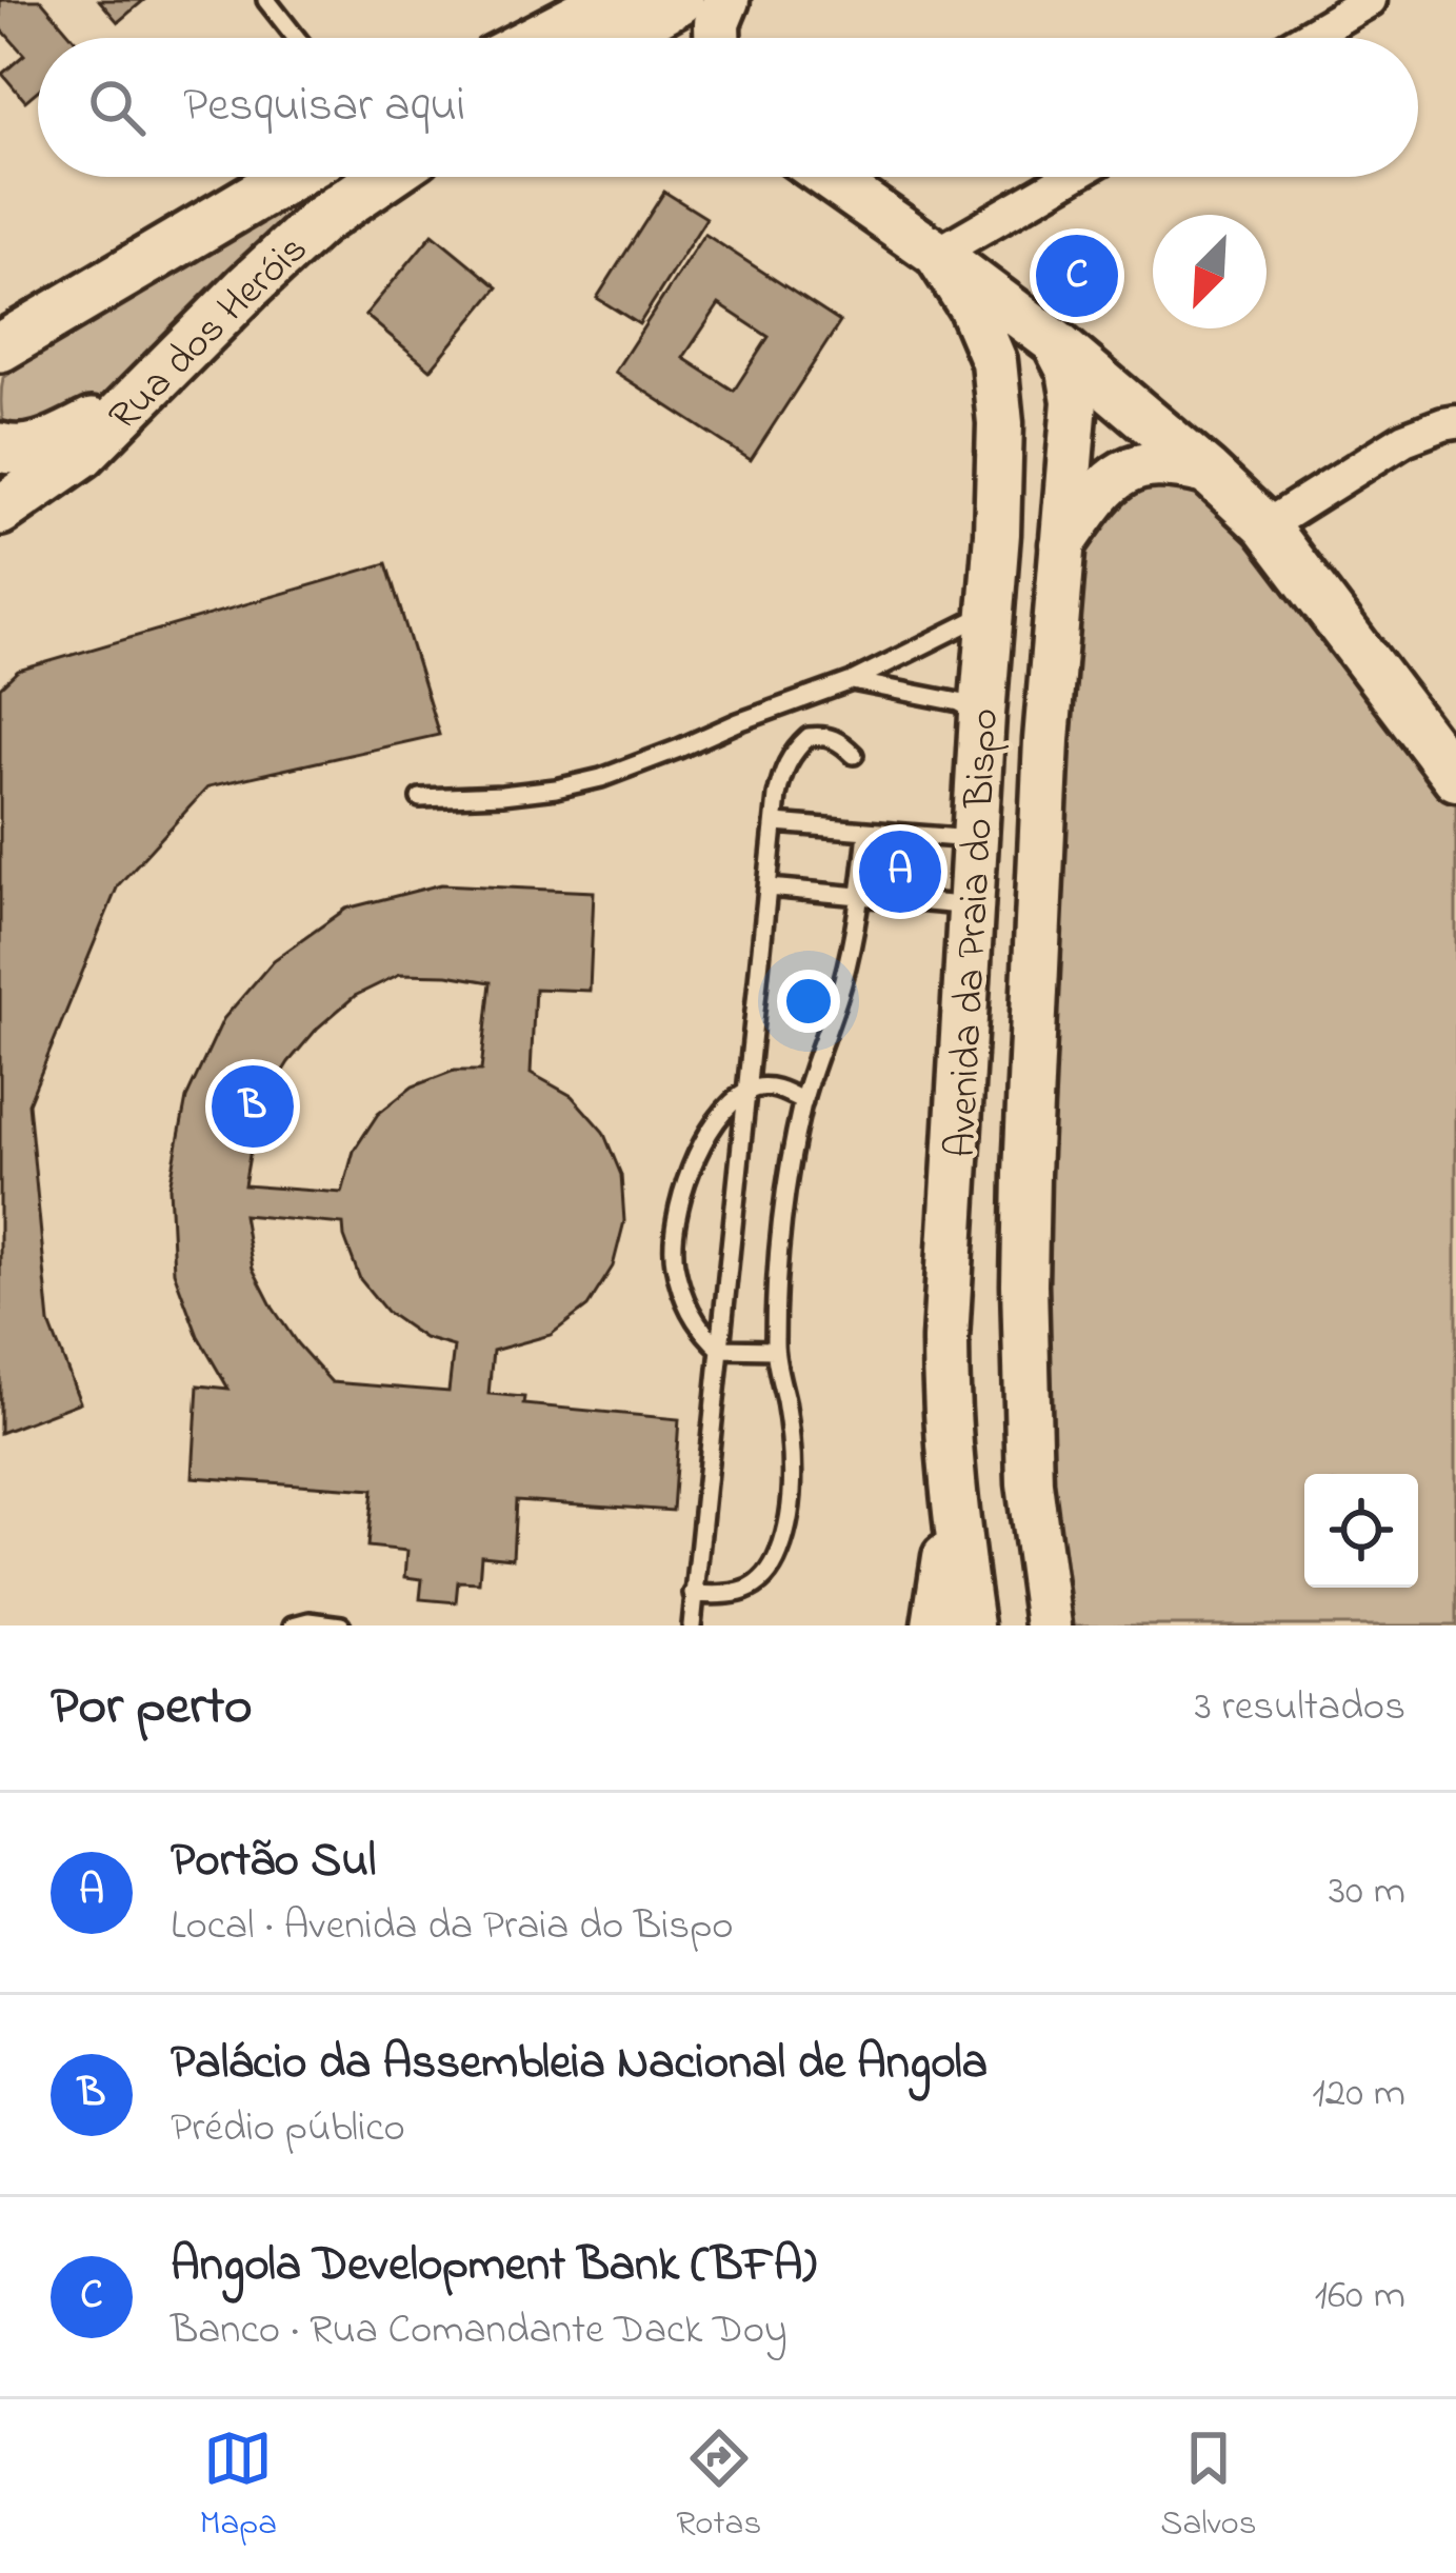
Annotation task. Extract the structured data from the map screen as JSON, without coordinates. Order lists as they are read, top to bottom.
{
  "streets": {
    "main road": ["Rua dos Heróis"],
    "street": ["Avenida da Praia do Bispo"]
  },
  "north": "bottom left",
  "page": {
    "search": "Pesquisar aqui",
    "pins": ["C", "A", "B"],
    "heading": ["Por perto", "3 resultados"],
    "list": [
      {
        "mark": "A",
        "name": "Portão Sul",
        "note": "Local · Avenida da Praia do Bispo",
        "value": "30 m"
      },
      {
        "mark": "B",
        "name": "Palácio da Assembleia Nacional de Angola",
        "note": "Prédio público",
        "value": "120 m"
      },
      {
        "mark": "C",
        "name": "Angola Development Bank (BFA)",
        "note": "Banco · Rua Comandante Dack Doy",
        "value": "160 m"
      }
    ],
    "nav": ["Mapa", "Rotas", "Salvos"]
  }
}
